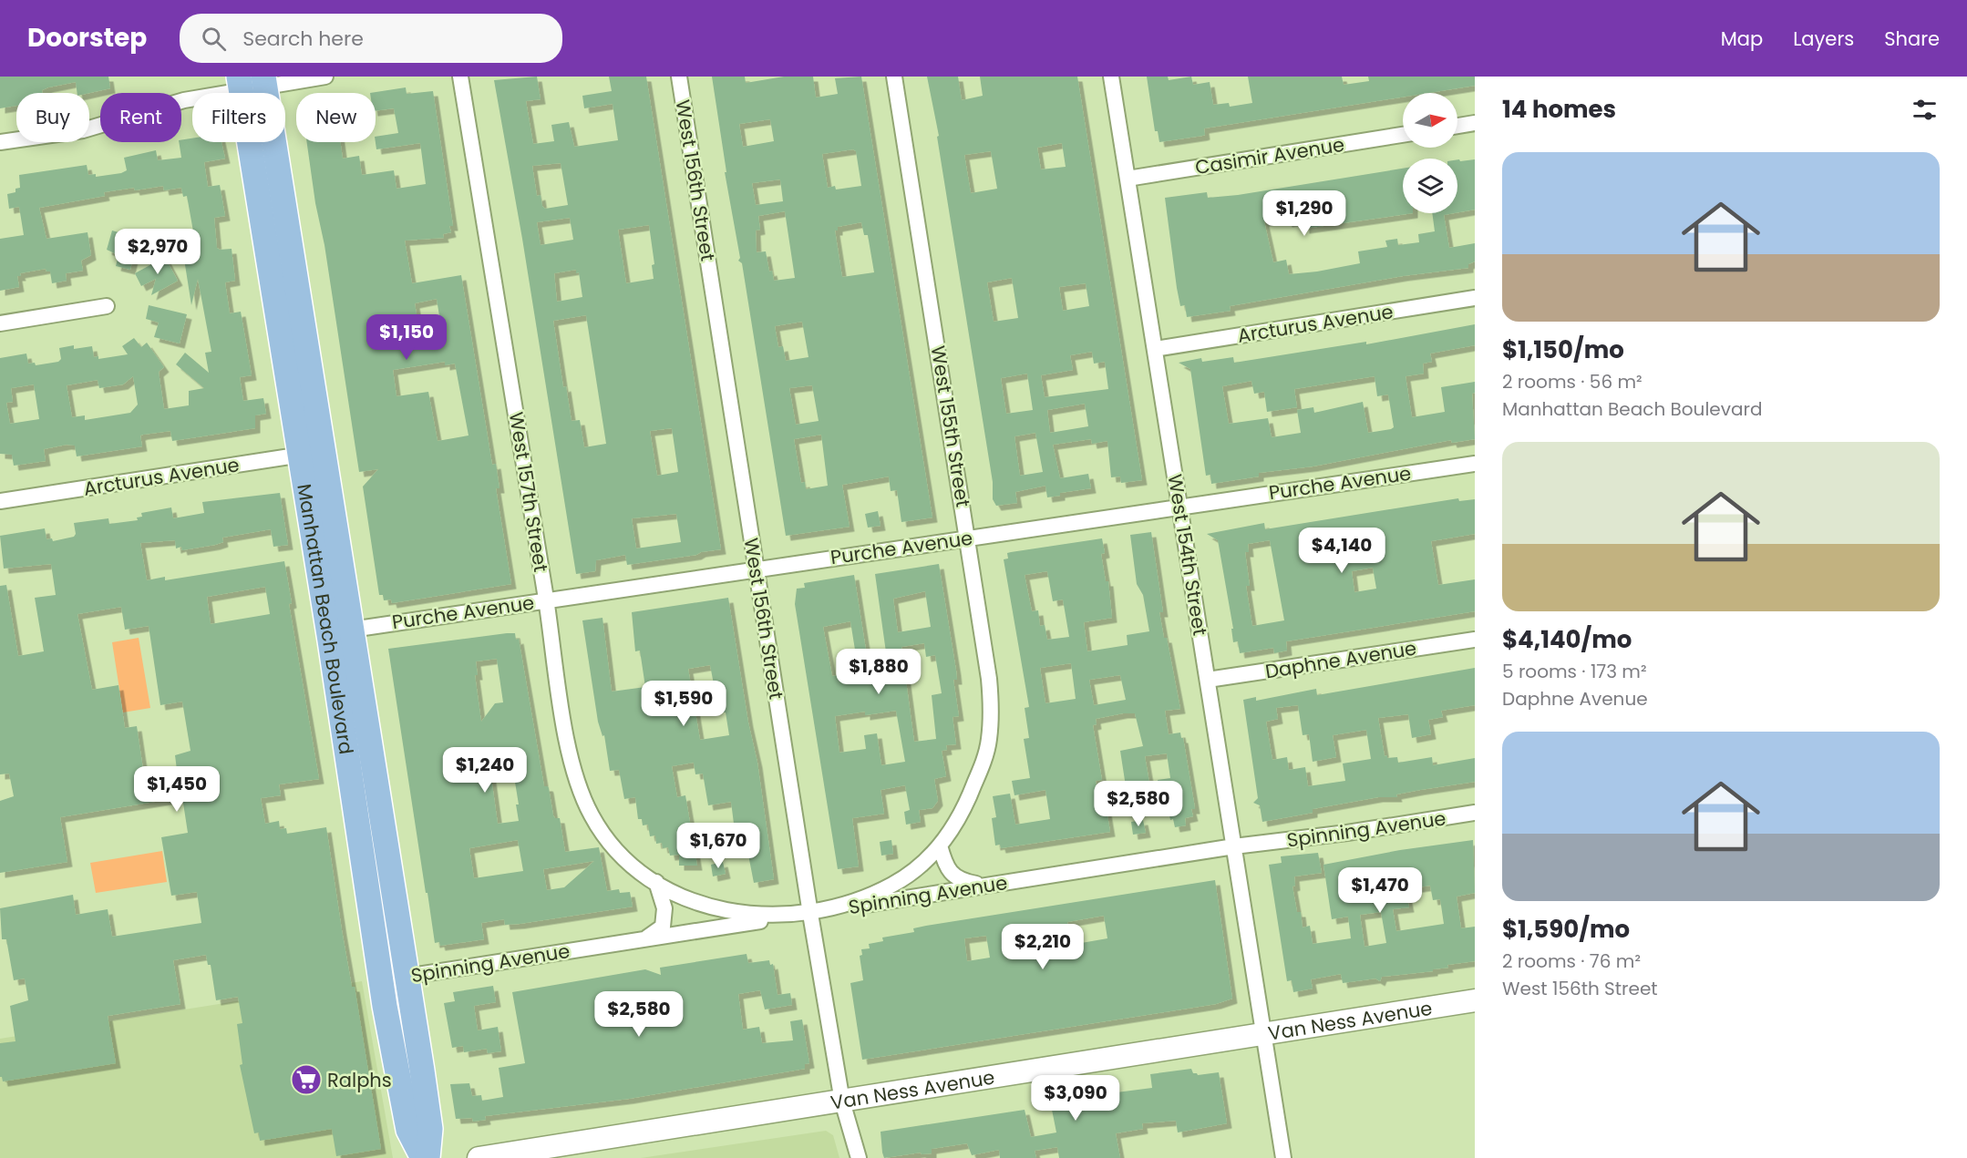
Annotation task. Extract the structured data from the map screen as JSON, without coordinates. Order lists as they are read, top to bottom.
{
  "streets": {
    "main road": ["Manhattan Beach Boulevard", "Van Ness Avenue"],
    "street": [
      "Casimir Avenue",
      "West 156th Street",
      "Arcturus Avenue",
      "West 155th Street",
      "Purche Avenue",
      "West 157th Street",
      "West 154th Street",
      "Daphne Avenue",
      "Spinning Avenue"
    ]
  },
  "crossings": [
    ["Casimir Avenue", "West 154th Street"],
    ["West 156th Street", "West 155th Street"],
    ["West 156th Street", "Purche Avenue"],
    ["West 156th Street", "West 157th Street"],
    ["West 156th Street", "Spinning Avenue"],
    ["West 156th Street", "Van Ness Avenue"],
    ["Arcturus Avenue", "West 154th Street"],
    ["Arcturus Avenue", "Manhattan Beach Boulevard"],
    ["West 155th Street", "Purche Avenue"],
    ["West 155th Street", "West 157th Street"],
    ["West 155th Street", "Spinning Avenue"],
    ["Purche Avenue", "West 157th Street"],
    ["Purche Avenue", "West 154th Street"],
    ["Purche Avenue", "Manhattan Beach Boulevard"],
    ["West 157th Street", "Spinning Avenue"],
    ["West 154th Street", "Daphne Avenue"],
    ["West 154th Street", "Spinning Avenue"],
    ["West 154th Street", "Van Ness Avenue"],
    ["Manhattan Beach Boulevard", "Spinning Avenue"]
  ],
  "places": {
    "supermarket": ["Ralphs"]
  },
  "north": "right",
  "page": {
    "header": "Doorstep",
    "search": "Search here",
    "nav": ["Map", "Layers", "Share"],
    "heading": "14 homes",
    "chip": [
      "Buy",
      "Rent",
      "Filters",
      "New"
    ],
    "list": [
      {
        "name": "$1,150/mo",
        "note": "2 rooms · 56 m² · Manhattan Beach Boulevard"
      },
      {
        "name": "$4,140/mo",
        "note": "5 rooms · 173 m² · Daphne Avenue"
      },
      {
        "name": "$1,590/mo",
        "note": "2 rooms · 76 m² · West 156th Street"
      }
    ],
    "price": [
      "$1,290",
      "$2,970",
      "$1,150",
      "$4,140",
      "$1,880",
      "$1,590",
      "$1,240",
      "$1,450",
      "$2,580",
      "$1,670",
      "$1,470",
      "$2,210",
      "$2,580",
      "$3,090"
    ]
  }
}
